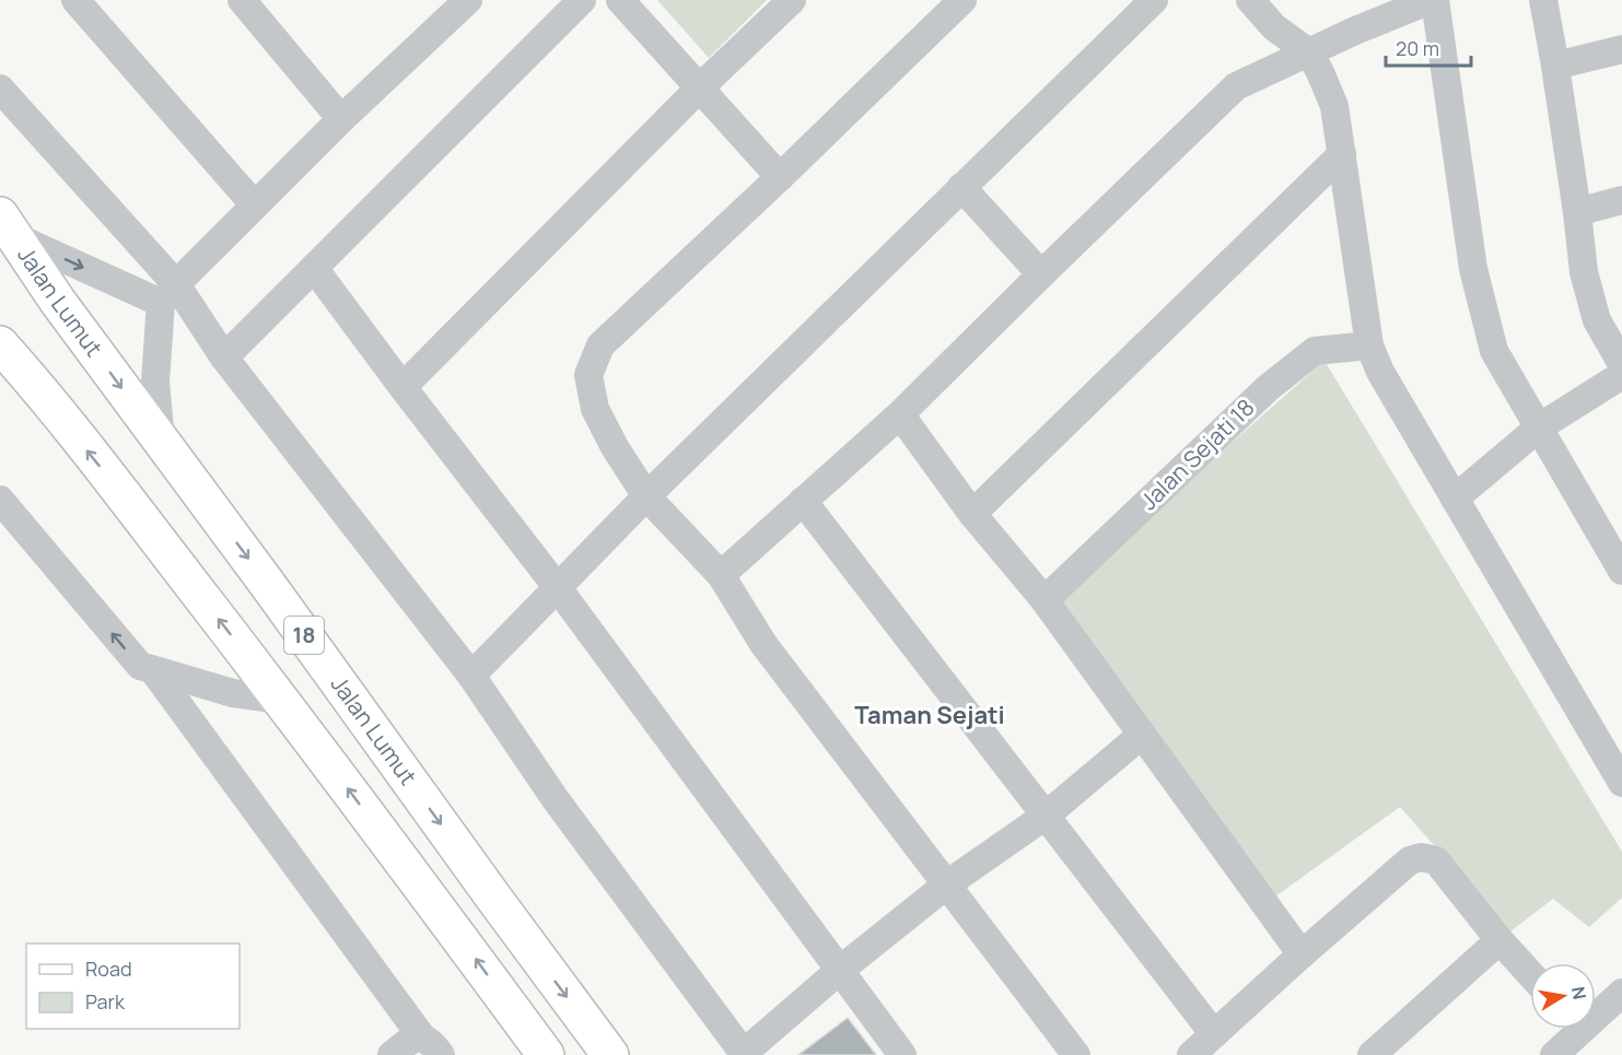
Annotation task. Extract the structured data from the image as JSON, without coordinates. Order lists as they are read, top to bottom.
{
  "streets": {
    "main road": ["Jalan Lumut", "18"],
    "street": ["Jalan Sejati 18"]
  },
  "districts": ["Taman Sejati"],
  "legend": ["Road", "Park"],
  "scale_bar": "20 m",
  "north": "right"
}
